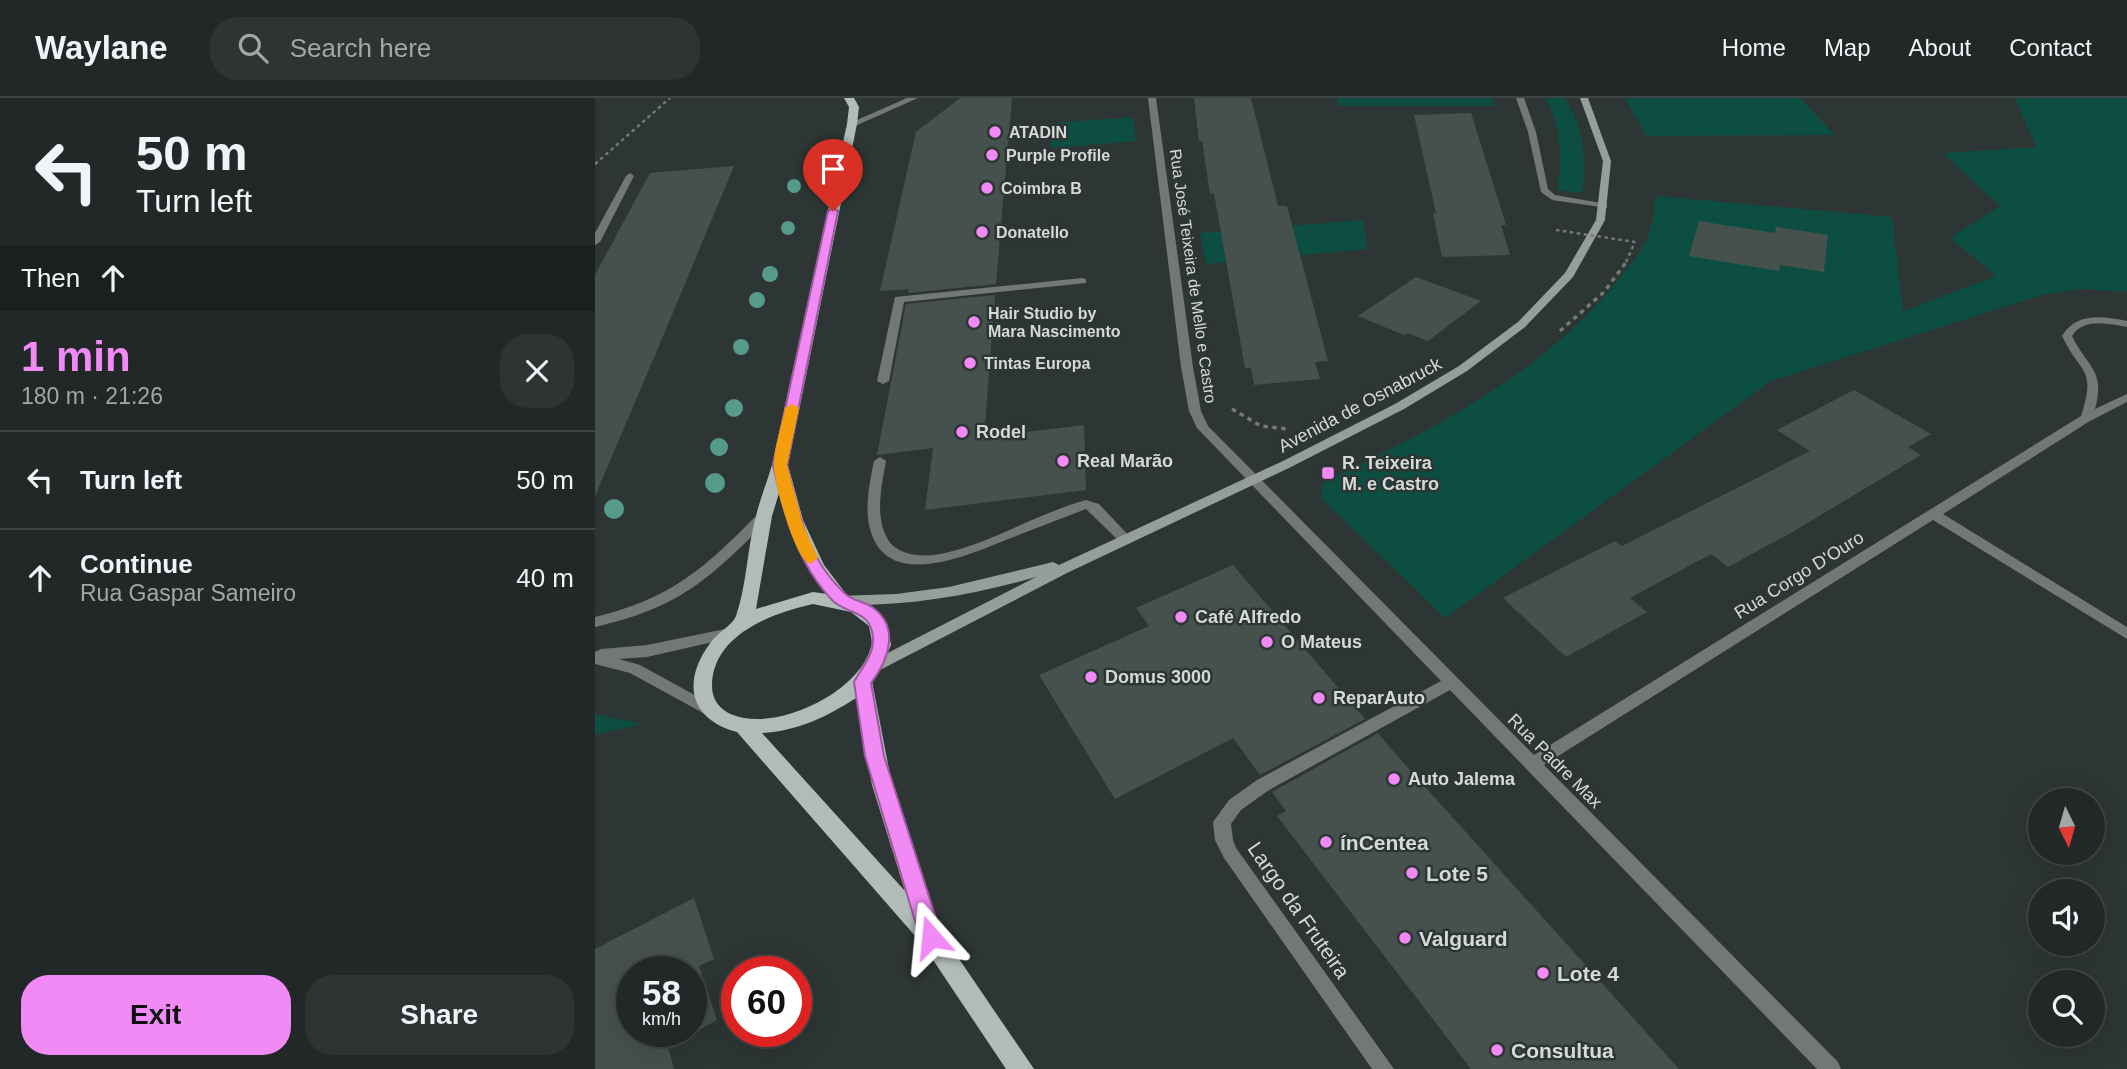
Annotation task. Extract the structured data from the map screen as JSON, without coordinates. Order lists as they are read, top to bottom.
{
  "streets": {
    "main road": ["Avenida de Osnabruck"],
    "street": [
      "Rua José Teixeira de Mello e Castro",
      "Rua Corgo D'Ouro",
      "Rua Padre Max",
      "Largo da Fruteira"
    ]
  },
  "crossings": [
    ["Rua José Teixeira de Mello e Castro", "Avenida de Osnabruck"],
    ["Rua José Teixeira de Mello e Castro", "Rua Padre Max"],
    ["Avenida de Osnabruck", "Rua Padre Max"],
    ["Rua Corgo D'Ouro", "Rua Padre Max"],
    ["Rua Padre Max", "Largo da Fruteira"]
  ],
  "places": {
    "other": [
      "ATADIN",
      "Purple Profile",
      "Coimbra B",
      "Donatello",
      "Hair Studio by Mara Nascimento",
      "Tintas Europa",
      "Rodel",
      "Real Marão",
      "Café Alfredo",
      "O Mateus",
      "Domus 3000",
      "ReparAuto",
      "Auto Jalema",
      "ínCentea",
      "Lote 5",
      "Valguard",
      "Lote 4",
      "Consultua"
    ],
    "transit": ["R. Teixeira M. e Castro"]
  },
  "north": "bottom",
  "page": {
    "header": "Waylane",
    "search": "Search here",
    "nav": [
      "Home",
      "Map",
      "About",
      "Contact"
    ],
    "turn": ["50 m", "Turn left"],
    "then": "Then",
    "heading": ["1 min", "180 m · 21:26"],
    "list": [
      {
        "name": "Turn left",
        "value": "50 m"
      },
      {
        "name": "Continue",
        "note": "Rua Gaspar Sameiro",
        "value": "40 m"
      }
    ],
    "speed": "58 km/h",
    "limit": "60",
    "buttons": ["Exit", "Share"]
  }
}
